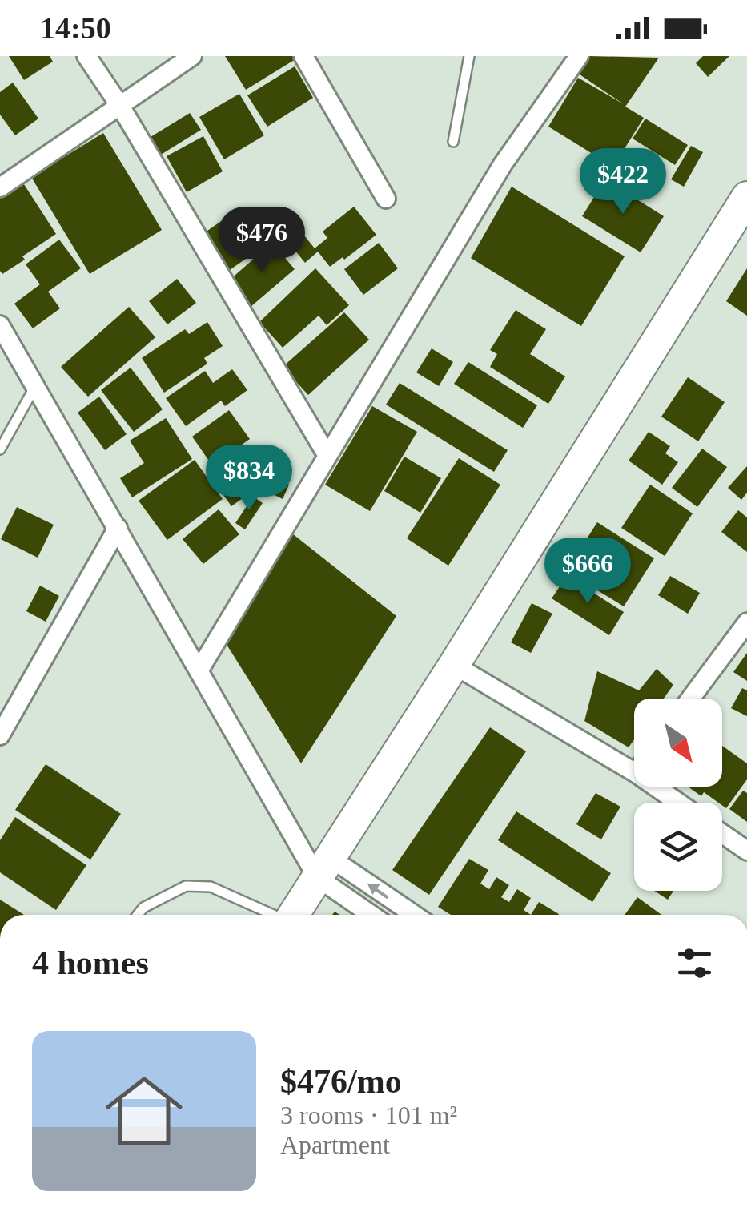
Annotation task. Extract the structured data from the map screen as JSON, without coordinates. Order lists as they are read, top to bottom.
{
  "north": "bottom right",
  "page": {
    "status": "14:50",
    "price": [
      "$422",
      "$476",
      "$834",
      "$666"
    ],
    "heading": "4 homes",
    "list": [
      {
        "name": "$476/mo",
        "note": "3 rooms · 101 m² · Apartment"
      }
    ]
  }
}
